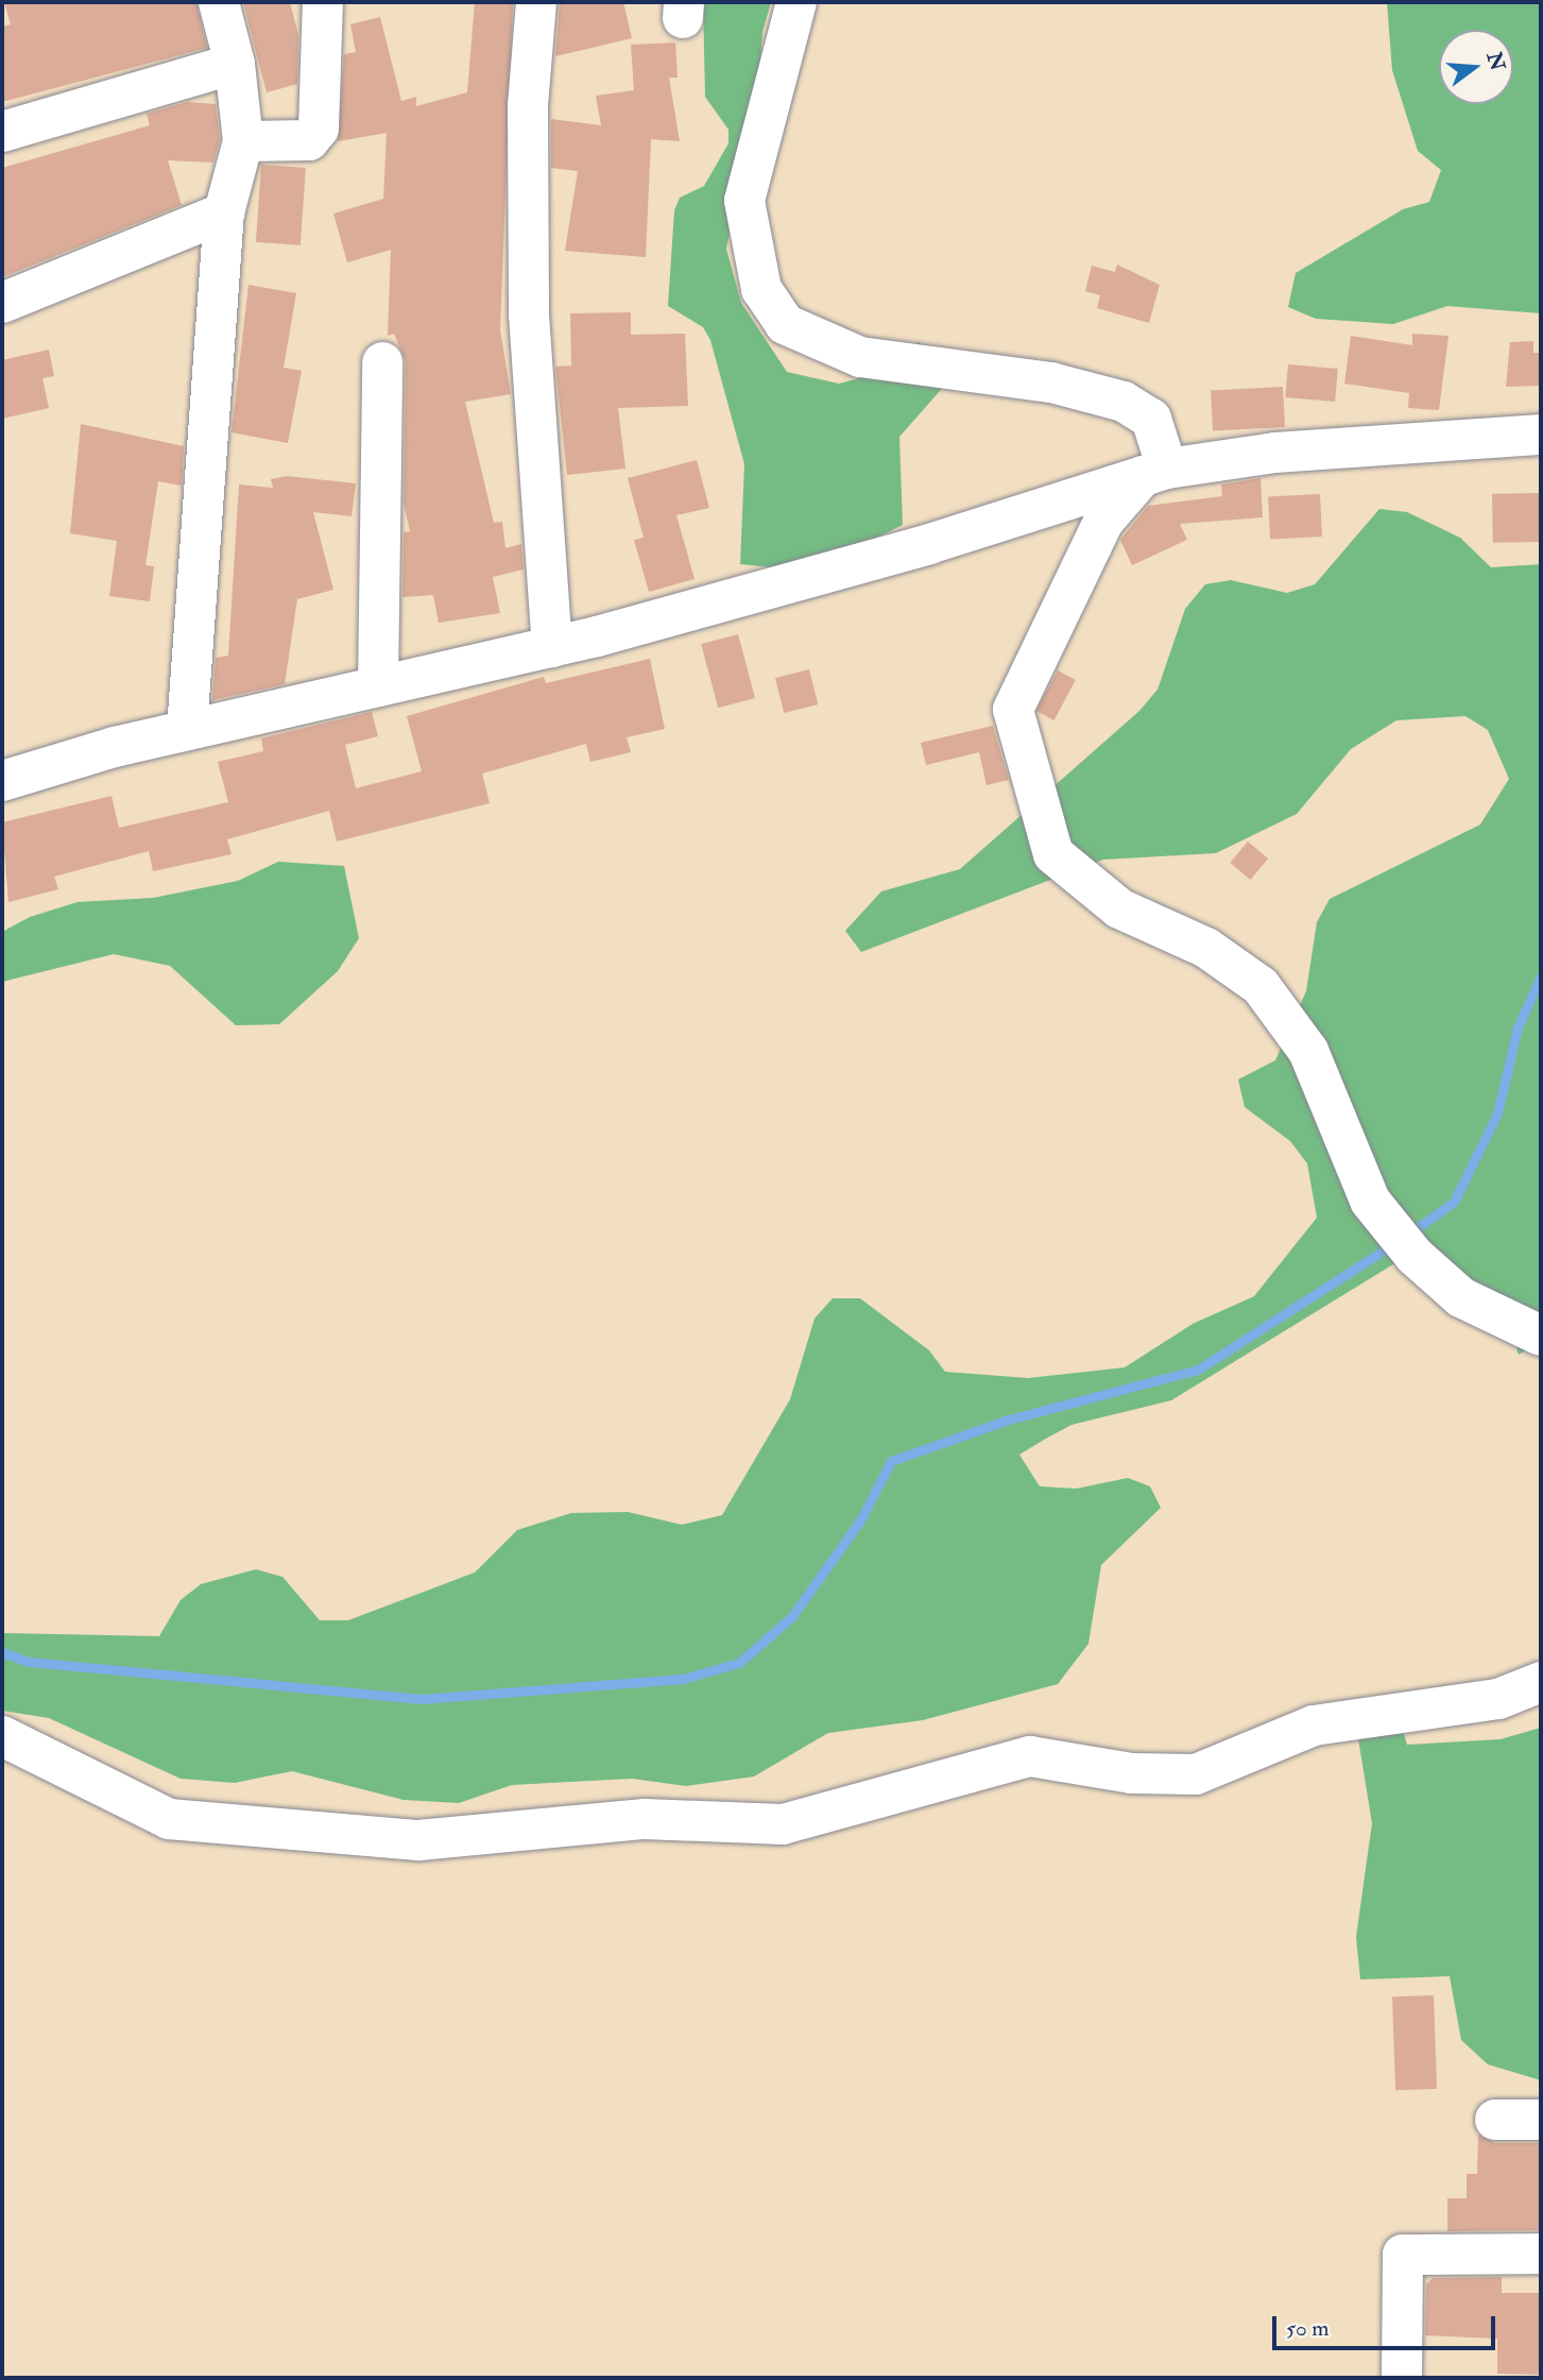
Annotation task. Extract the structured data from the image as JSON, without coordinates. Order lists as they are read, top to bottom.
{
  "scale_bar": "50 m",
  "north": "right"
}
